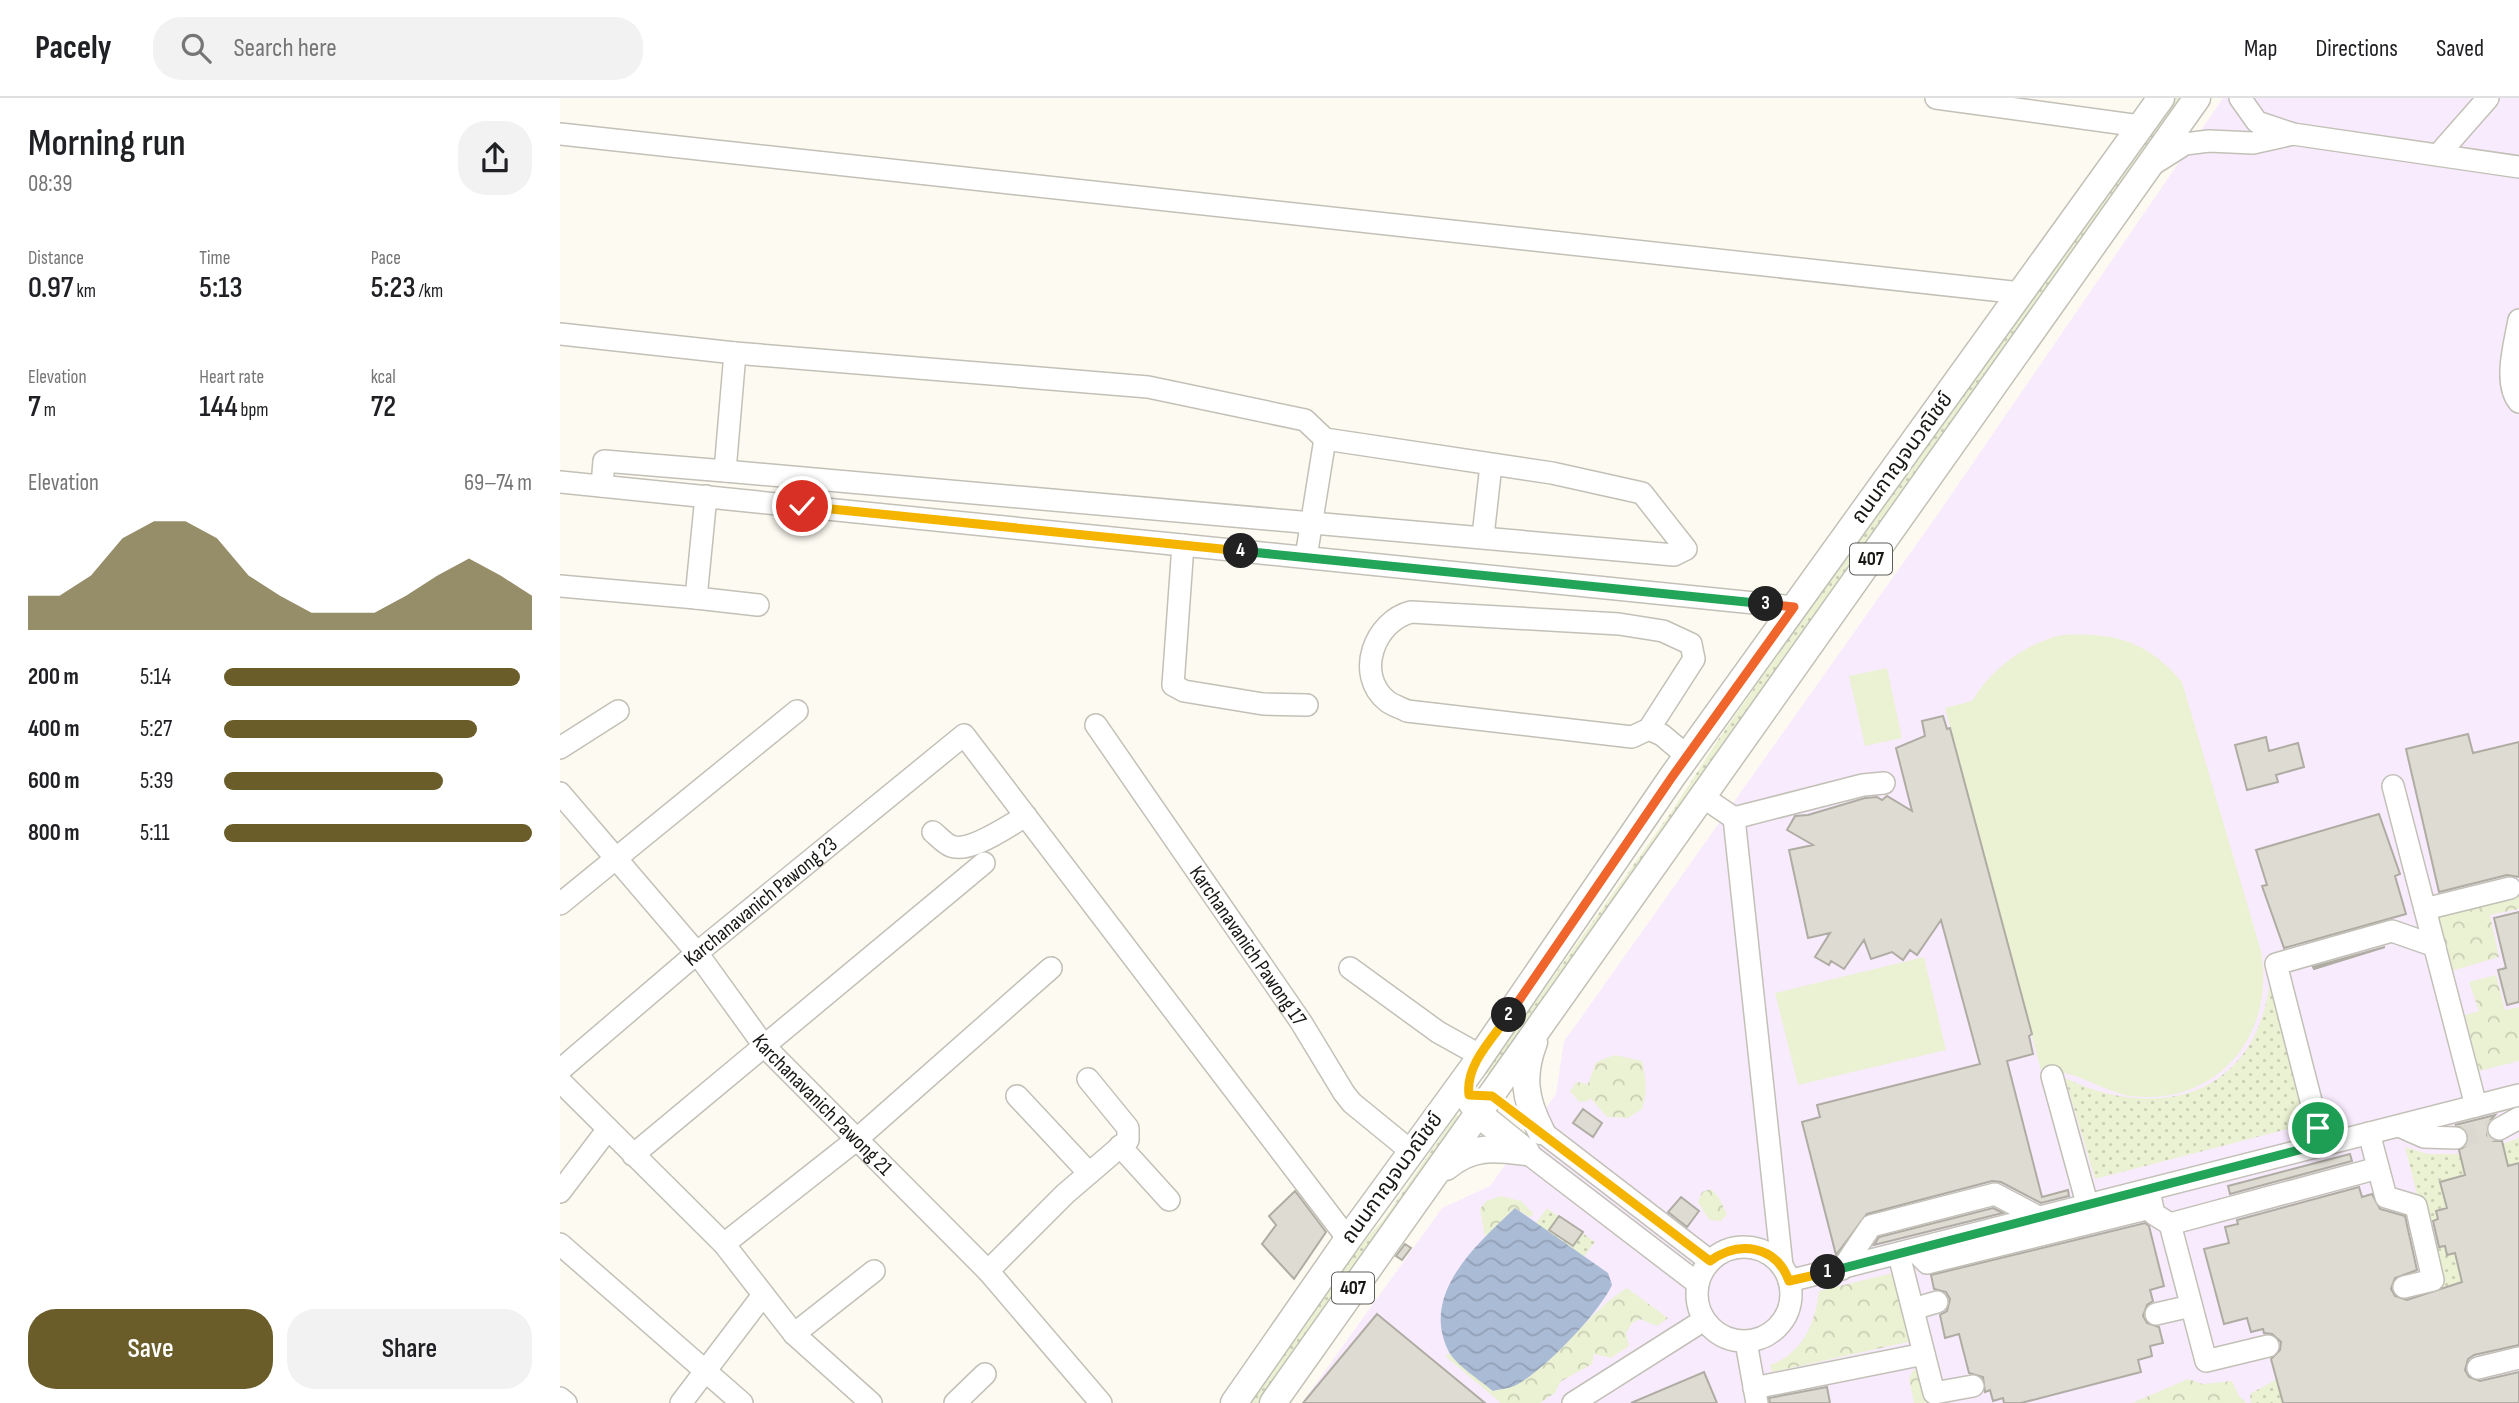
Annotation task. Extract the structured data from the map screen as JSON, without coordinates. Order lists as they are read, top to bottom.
{
  "streets": {
    "main road": ["ถนนกาญจนวณิชย์", "407"],
    "street": ["Karchanavanich Pawong 23", "Karchanavanich Pawong 17", "Karchanavanich Pawong 21"]
  },
  "crossings": [
    ["ถนนกาญจนวณิชย์", "Karchanavanich Pawong 17"],
    ["Karchanavanich Pawong 23", "Karchanavanich Pawong 21"]
  ],
  "page": {
    "header": "Pacely",
    "search": "Search here",
    "nav": ["Map", "Directions", "Saved"],
    "heading": ["Morning run", "08:39"],
    "stats": [
      ["Distance", "0.97 km"],
      ["Time", "5:13"],
      ["Pace", "5:23 /km"],
      ["Elevation", "7 m"],
      ["Heart rate", "144 bpm"],
      ["kcal", "72"]
    ],
    "chart": ["Elevation", "69–74 m"],
    "pins": [
      "4",
      "3",
      "2",
      "1"
    ],
    "list": [
      {
        "name": "200 m",
        "note": "5:14"
      },
      {
        "name": "400 m",
        "note": "5:27"
      },
      {
        "name": "600 m",
        "note": "5:39"
      },
      {
        "name": "800 m",
        "note": "5:11"
      }
    ],
    "buttons": ["Save", "Share"]
  }
}
